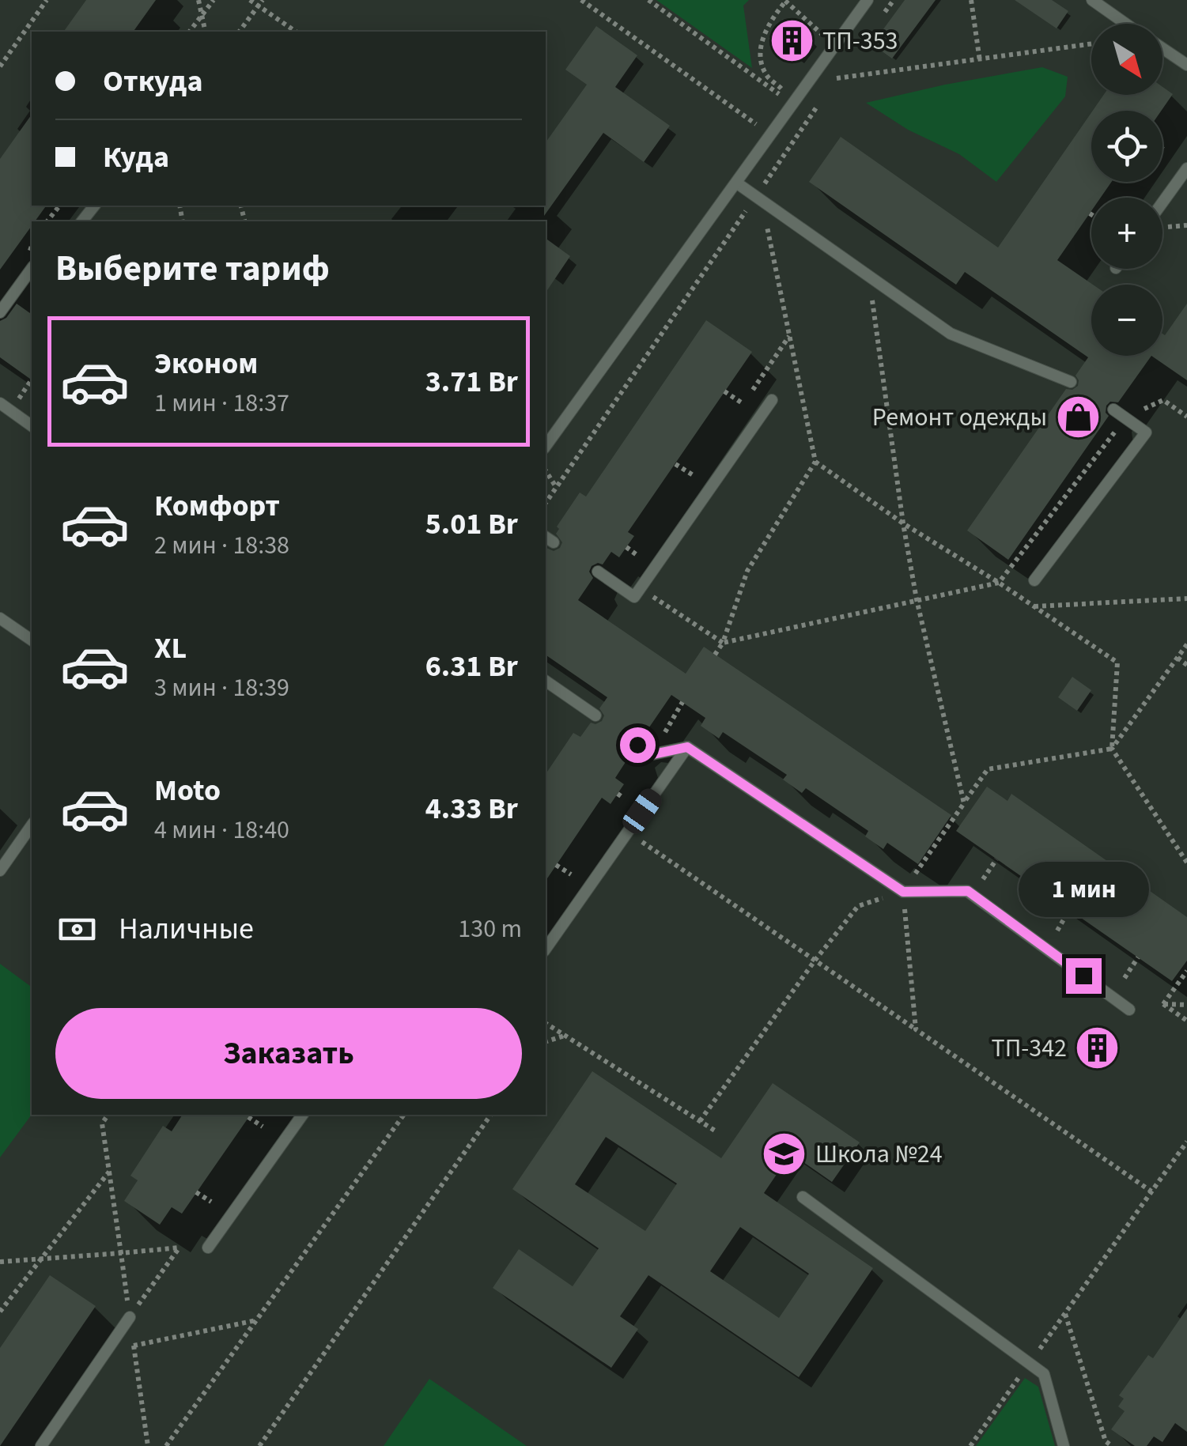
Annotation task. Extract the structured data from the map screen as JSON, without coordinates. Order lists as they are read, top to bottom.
{
  "places": {
    "building": ["ТП-353", "ТП-342"],
    "shop": ["Ремонт одежды"],
    "school or university": ["Школа №24"]
  },
  "north": "bottom right",
  "page": {
    "map_buttons": ["+", "−"],
    "banner": ["Откуда", "Куда"],
    "heading": "Выберите тариф",
    "list": [
      {
        "name": "Эконом",
        "note": "1 мин · 18:37",
        "value": "3.71 Br"
      },
      {
        "name": "Комфорт",
        "note": "2 мин · 18:38",
        "value": "5.01 Br"
      },
      {
        "name": "XL",
        "note": "3 мин · 18:39",
        "value": "6.31 Br"
      },
      {
        "name": "Moto",
        "note": "4 мин · 18:40",
        "value": "4.33 Br"
      }
    ],
    "bubble": "1 мин",
    "pay": ["Наличные", "130 m"],
    "buttons": "Заказать"
  }
}
